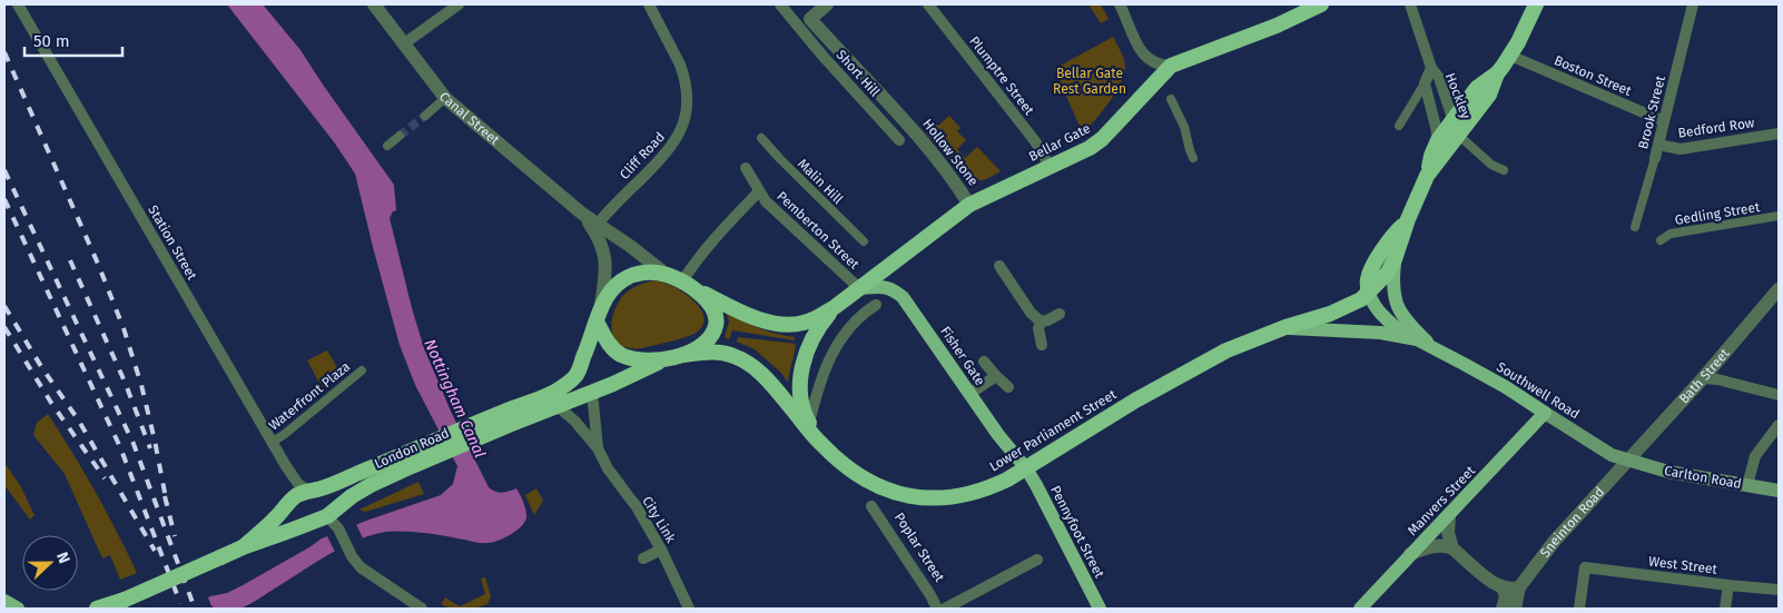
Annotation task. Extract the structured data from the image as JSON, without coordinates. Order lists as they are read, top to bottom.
{
  "streets": {
    "highway": [
      "Bellar Gate",
      "Hollow Stone",
      "Lower Parliament Street",
      "London Road"
    ],
    "main road": [
      "Fisher Gate",
      "Southwell Road",
      "Carlton Road",
      "Manvers Street",
      "Pennyfoot Street"
    ],
    "street": [
      "Short Hill",
      "Plumptre Street",
      "Boston Street",
      "Hockley",
      "Brook Street",
      "Canal Street",
      "Bedford Row",
      "Cliff Road",
      "Malin Hill",
      "Gedling Street",
      "Pemberton Street",
      "Station Street",
      "Bath Street",
      "Waterfront Plaza",
      "City Link",
      "Sneinton Road",
      "Poplar Street",
      "West Street"
    ]
  },
  "crossings": [
    ["Plumptre Street", "Bellar Gate"],
    ["Boston Street", "Brook Street"],
    ["Boston Street", "Lower Parliament Street"],
    ["Hockley", "Lower Parliament Street"],
    ["Brook Street", "Bedford Row"],
    ["Canal Street", "Cliff Road"],
    ["Canal Street", "Pemberton Street"],
    ["Canal Street", "Lower Parliament Street"],
    ["Canal Street", "London Road"],
    ["Bellar Gate", "Hollow Stone"],
    ["Hollow Stone", "Pemberton Street"],
    ["Hollow Stone", "Fisher Gate"],
    ["Pemberton Street", "Fisher Gate"],
    ["Pemberton Street", "Lower Parliament Street"],
    ["Pemberton Street", "London Road"],
    ["Station Street", "Waterfront Plaza"],
    ["Station Street", "London Road"],
    ["Fisher Gate", "Lower Parliament Street"],
    ["Fisher Gate", "Pennyfoot Street"],
    ["Bath Street", "Southwell Road"],
    ["Bath Street", "Carlton Road"],
    ["Bath Street", "Sneinton Road"],
    ["Southwell Road", "Lower Parliament Street"],
    ["Southwell Road", "Carlton Road"],
    ["Southwell Road", "Manvers Street"],
    ["Southwell Road", "Sneinton Road"],
    ["Lower Parliament Street", "London Road"],
    ["Lower Parliament Street", "Pennyfoot Street"],
    ["London Road", "City Link"],
    ["Carlton Road", "Sneinton Road"]
  ],
  "water": ["Nottingham Canal"],
  "parks": ["Bellar Gate Rest Garden"],
  "scale_bar": "50 m",
  "north": "right"
}
